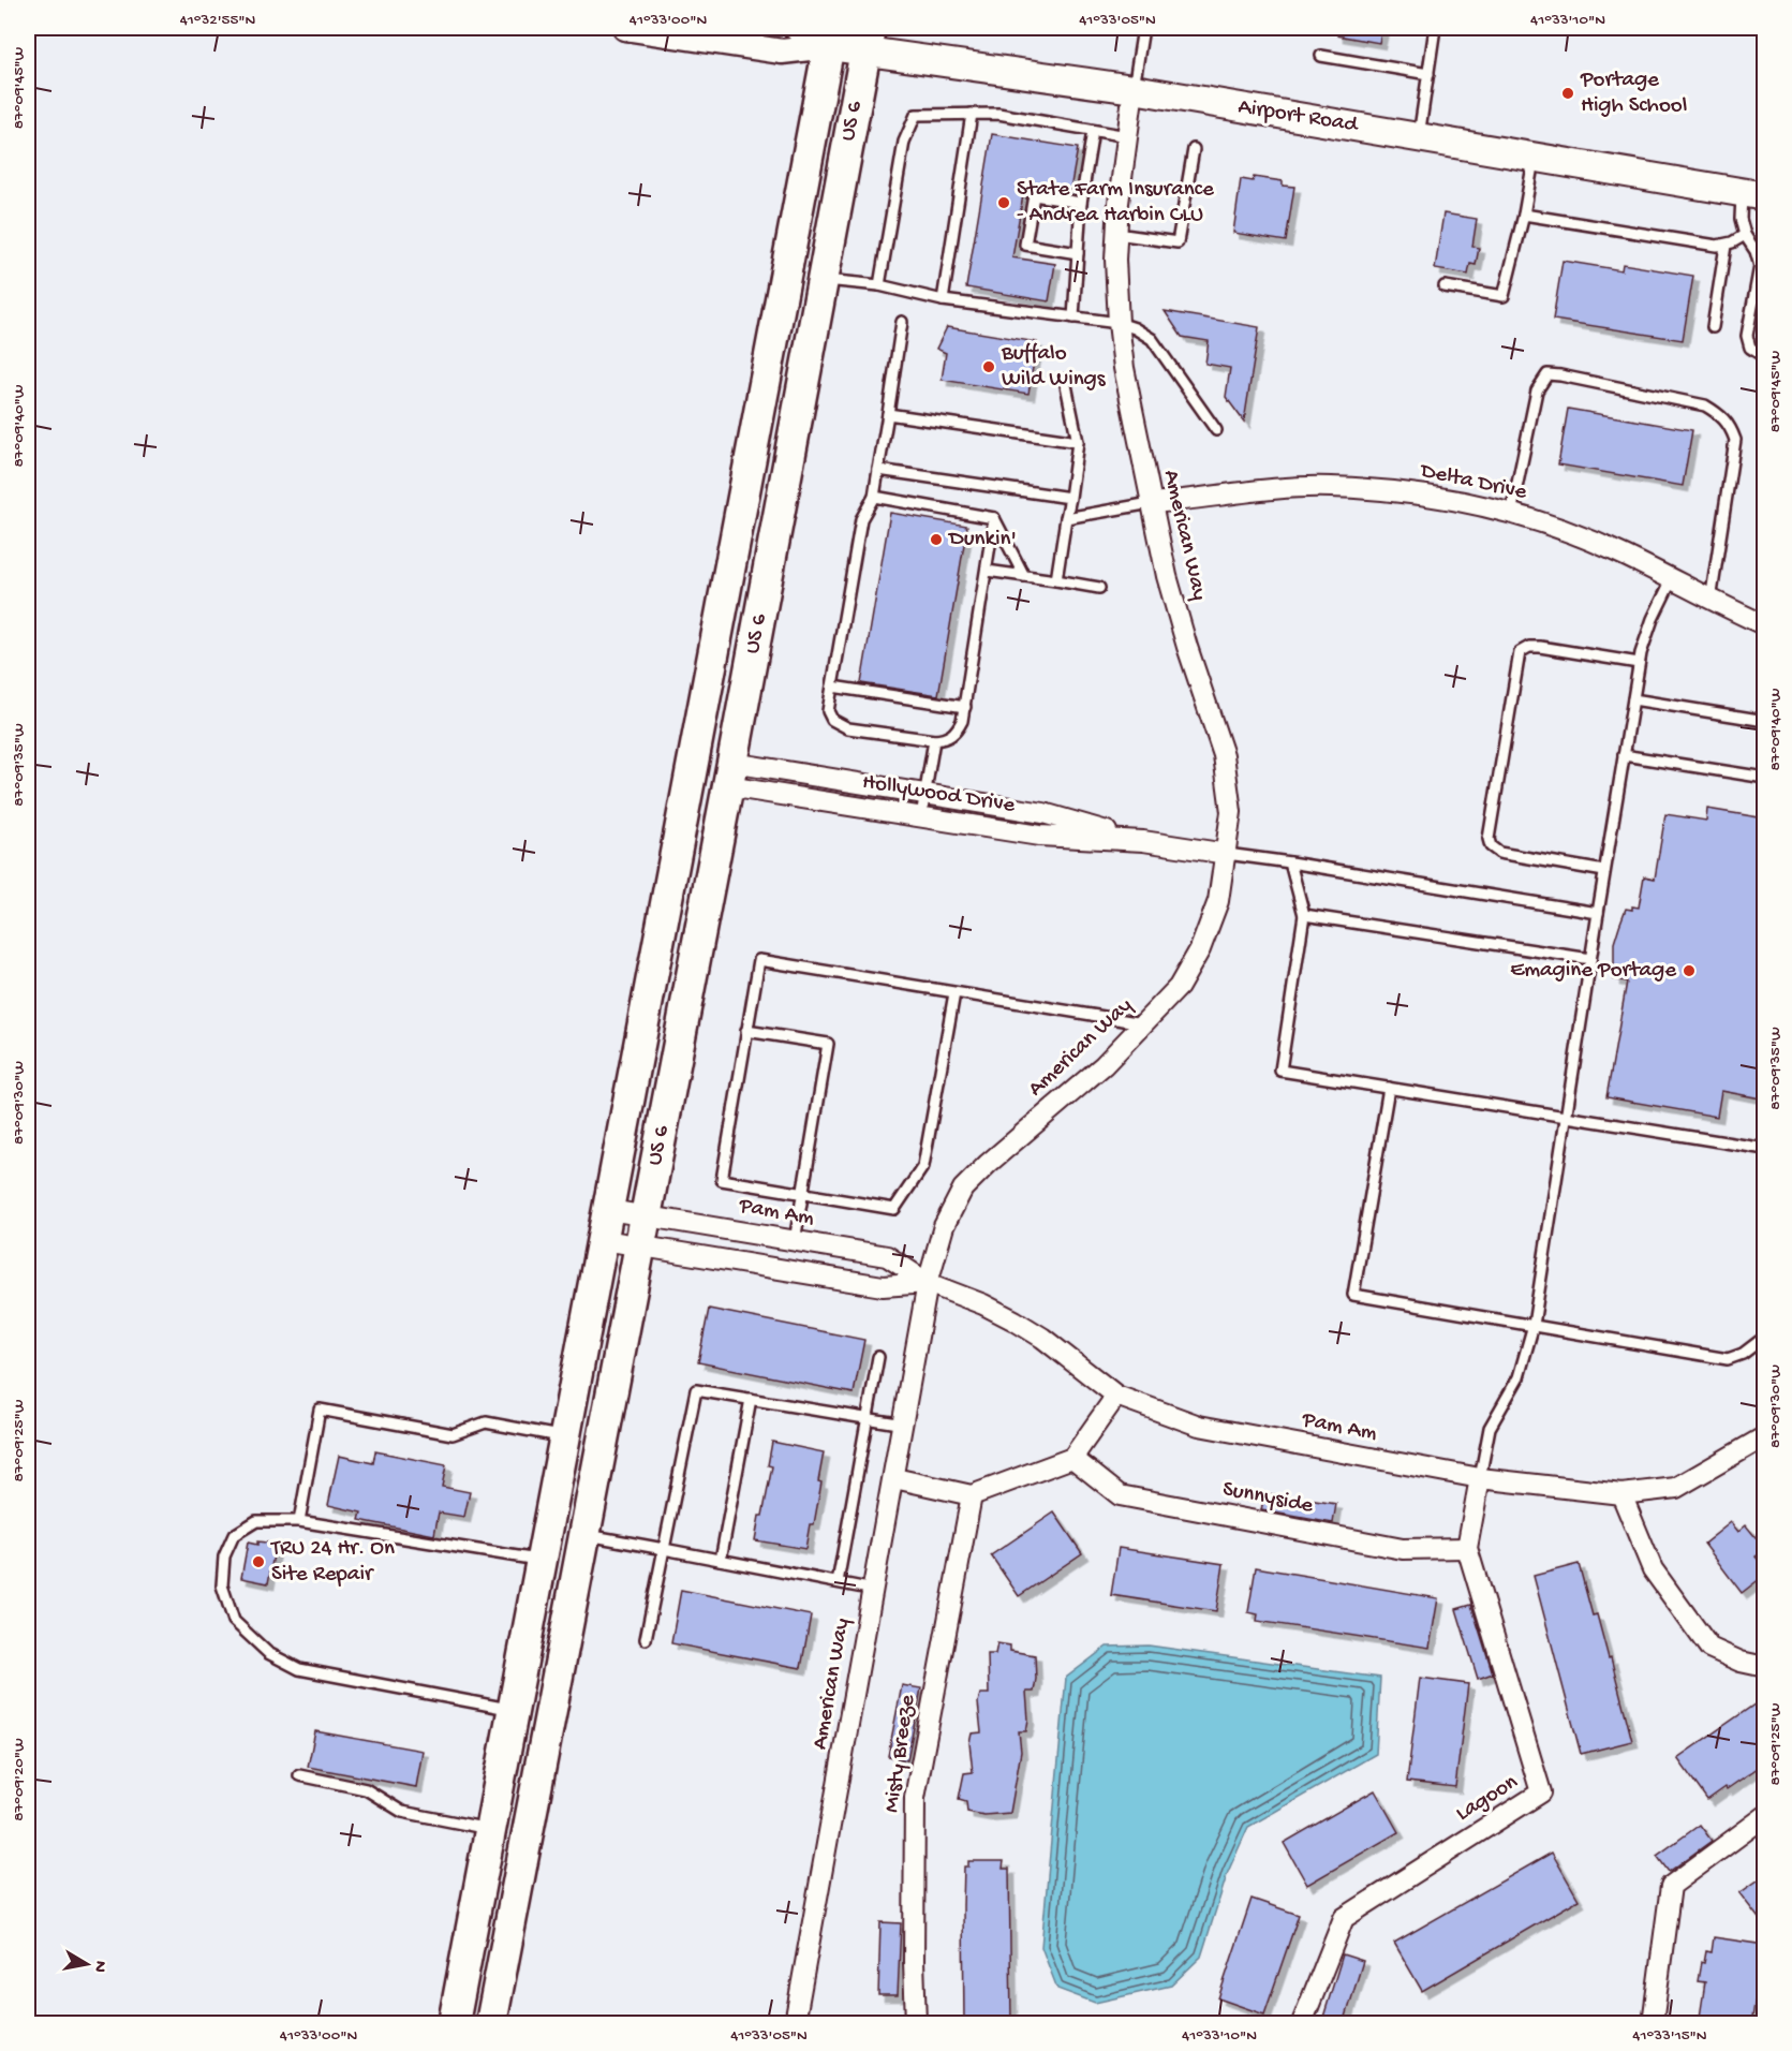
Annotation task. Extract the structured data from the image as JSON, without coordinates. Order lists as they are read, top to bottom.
{
  "streets": {
    "main road": ["Airport Road", "US 6"],
    "street": [
      "Delta Drive",
      "American Way",
      "Hollywood Drive",
      "Pam Am",
      "Sunnyside",
      "Misty Breeze",
      "Lagoon"
    ]
  },
  "crossings": [
    ["Airport Road", "US 6"],
    ["Airport Road", "American Way"],
    ["US 6", "Hollywood Drive"],
    ["US 6", "Pam Am"],
    ["Delta Drive", "American Way"],
    ["American Way", "Hollywood Drive"],
    ["American Way", "Pam Am"],
    ["Pam Am", "Lagoon"],
    ["Sunnyside", "Lagoon"]
  ],
  "places": [
    "Portage High School",
    "State Farm Insurance - Andrea Harbin CLU",
    "Buffalo Wild Wings",
    "Dunkin'",
    "Emagine Portage",
    "TRU 24 Hr. On Site Repair"
  ],
  "north": "right",
  "coordinates": [
    "41°32'55\"N",
    "41°33'00\"N",
    "41°33'05\"N",
    "41°33'10\"N",
    "87°09'45\"W",
    "87°09'40\"W",
    "87°09'35\"W",
    "87°09'30\"W",
    "87°09'25\"W",
    "87°09'20\"W",
    "41°33'15\"N"
  ]
}
